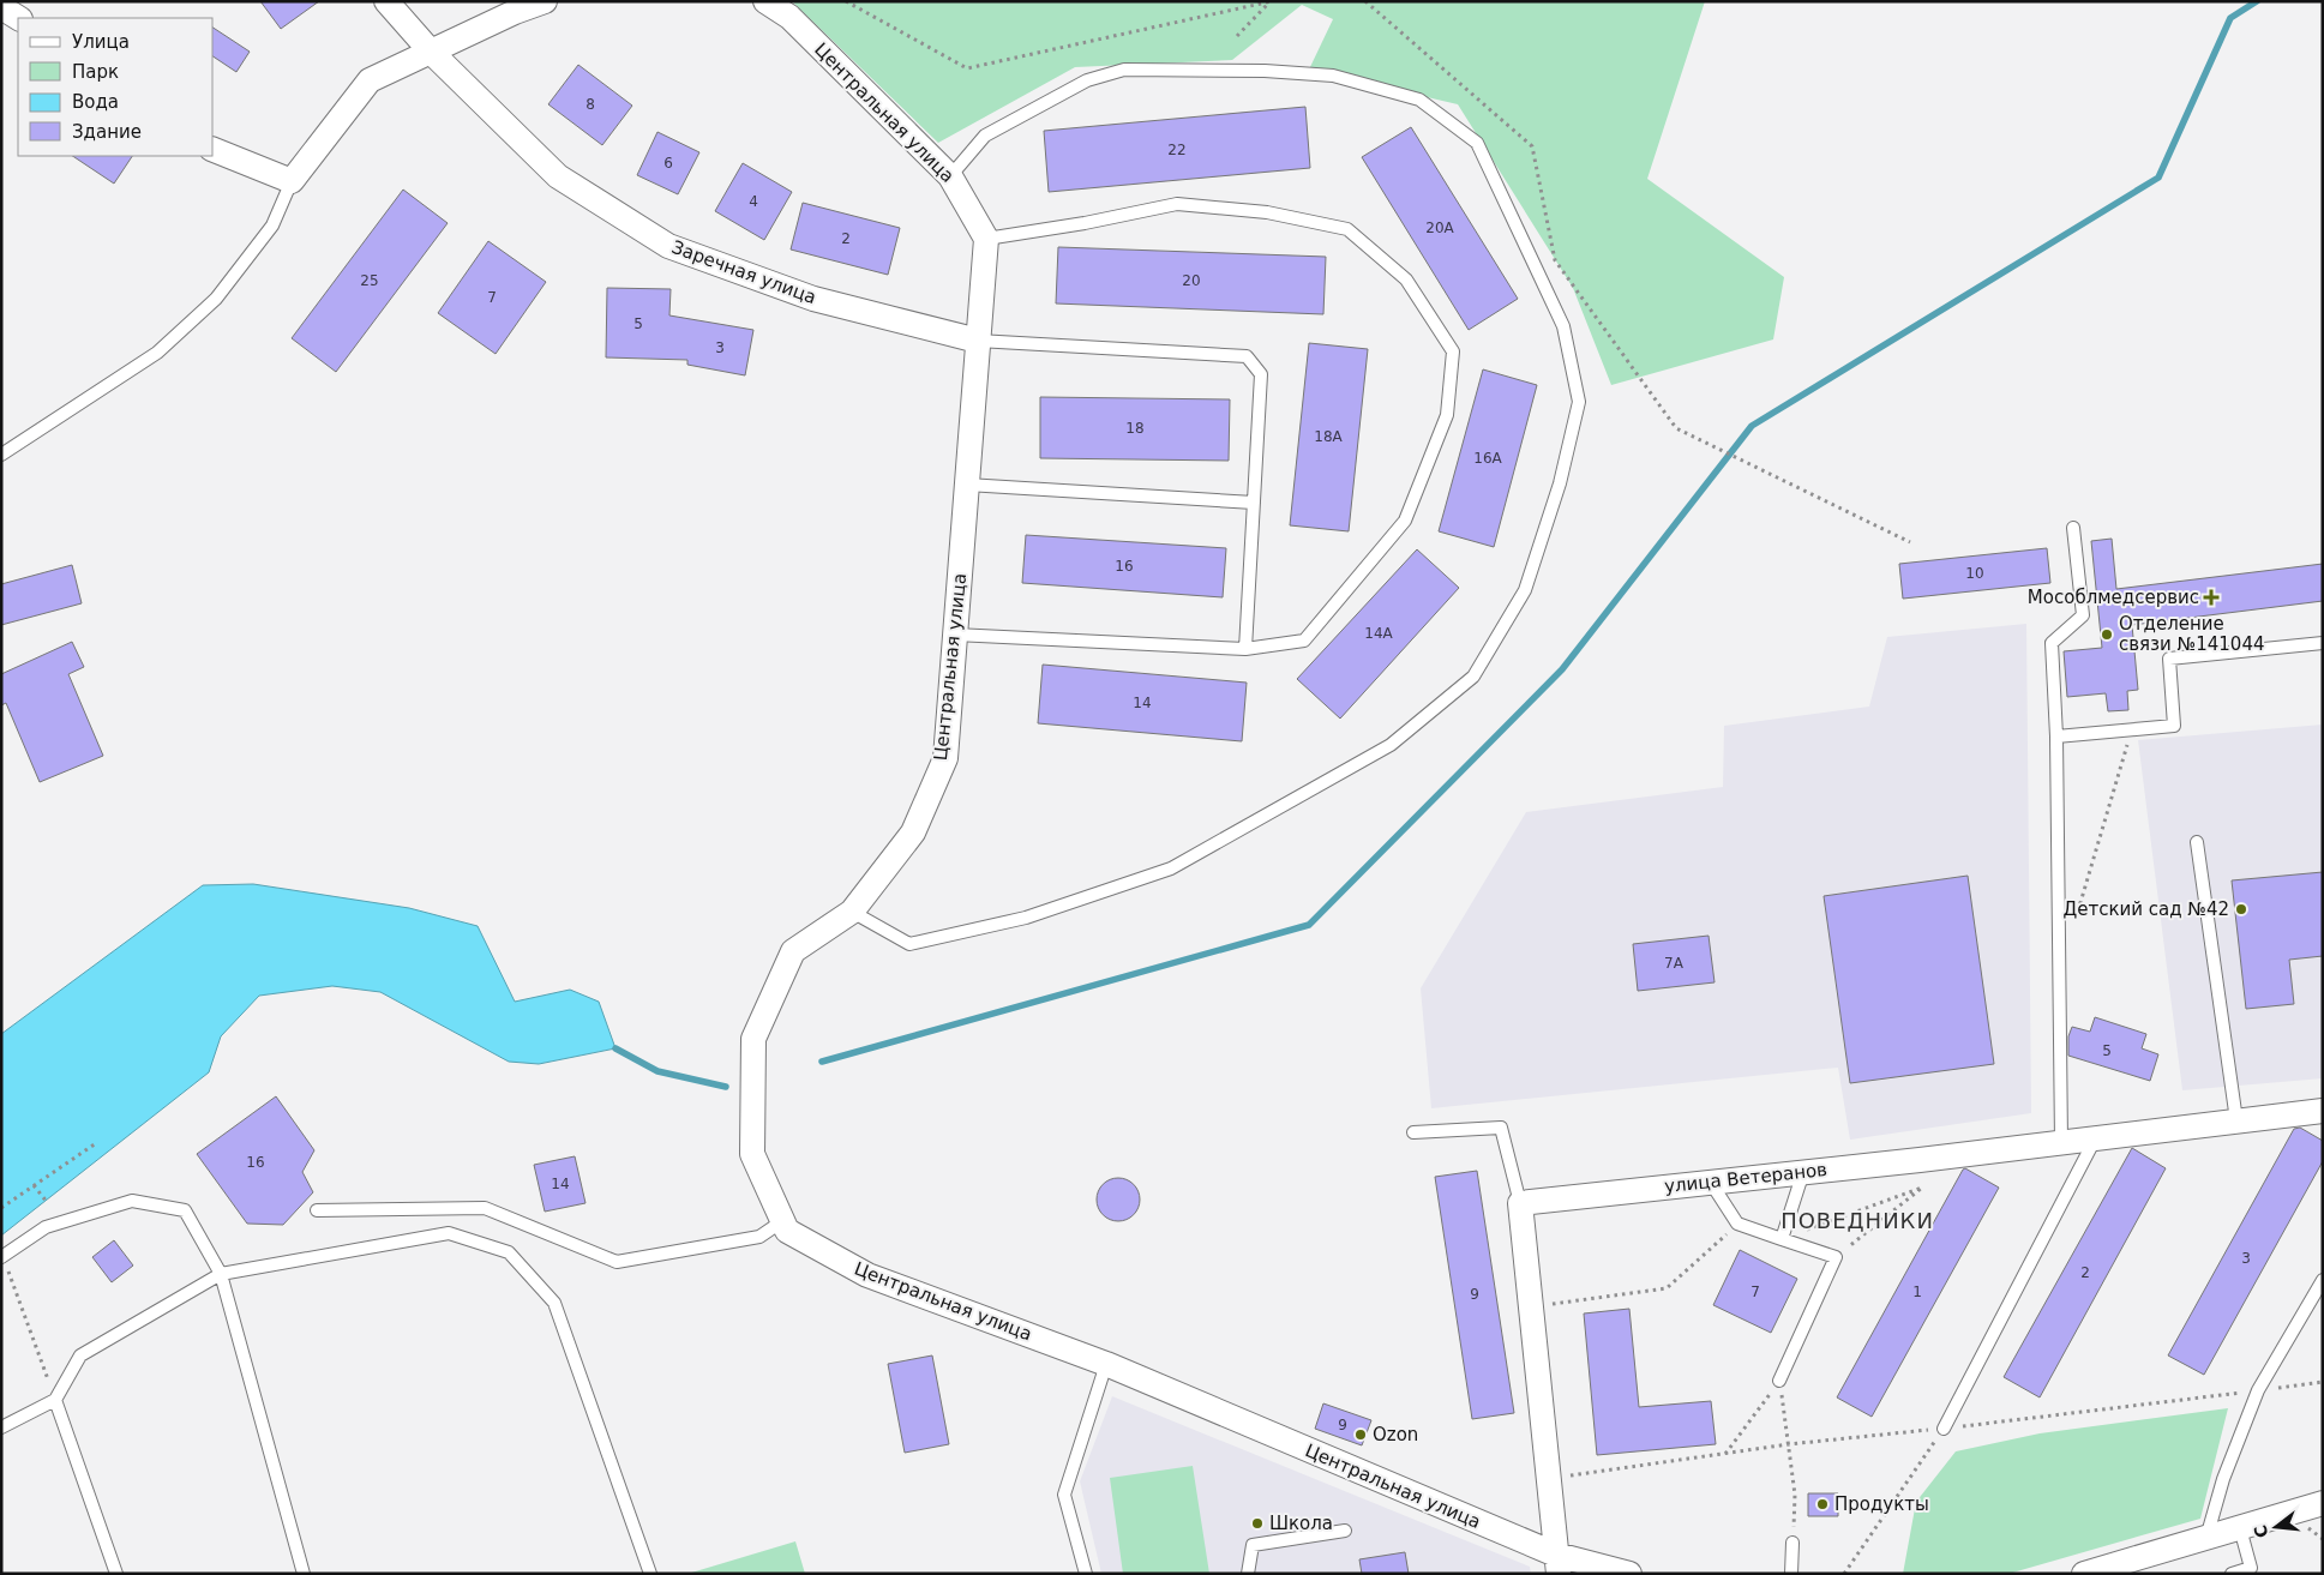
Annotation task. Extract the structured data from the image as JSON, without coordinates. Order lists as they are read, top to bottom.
{
  "streets": {
    "street": ["Центральная улица", "Заречная улица", "улица Ветеранов"]
  },
  "crossings": [
    ["Центральная улица", "Заречная улица"]
  ],
  "districts": ["ПОВЕДНИКИ"],
  "places": {
    "health": ["Мособлмедсервис"],
    "other": [
      "Отделение связи №141044",
      "Детский сад №42",
      "Ozon",
      "Продукты",
      "Школа"
    ]
  },
  "house_numbers": [
    "8",
    "22",
    "6",
    "4",
    "20А",
    "2",
    "25",
    "20",
    "7",
    "5",
    "3",
    "18",
    "18А",
    "16А",
    "16",
    "10",
    "14А",
    "14",
    "7А",
    "5",
    "16",
    "14",
    "3",
    "2",
    "7",
    "1",
    "9",
    "9"
  ],
  "legend": [
    "Улица",
    "Парк",
    "Вода",
    "Здание"
  ],
  "north": "left"
}
